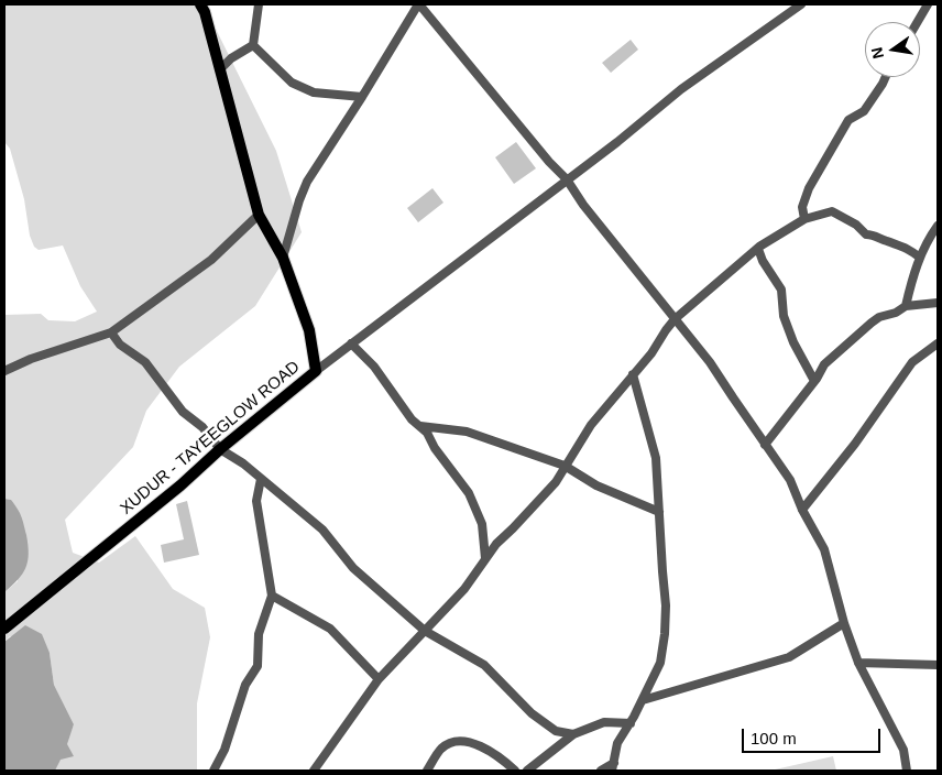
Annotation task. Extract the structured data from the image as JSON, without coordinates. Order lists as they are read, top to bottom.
{
  "streets": {
    "main road": ["XUDUR - TAYEEGLOW ROAD"]
  },
  "scale_bar": "100 m",
  "north": "left"
}
